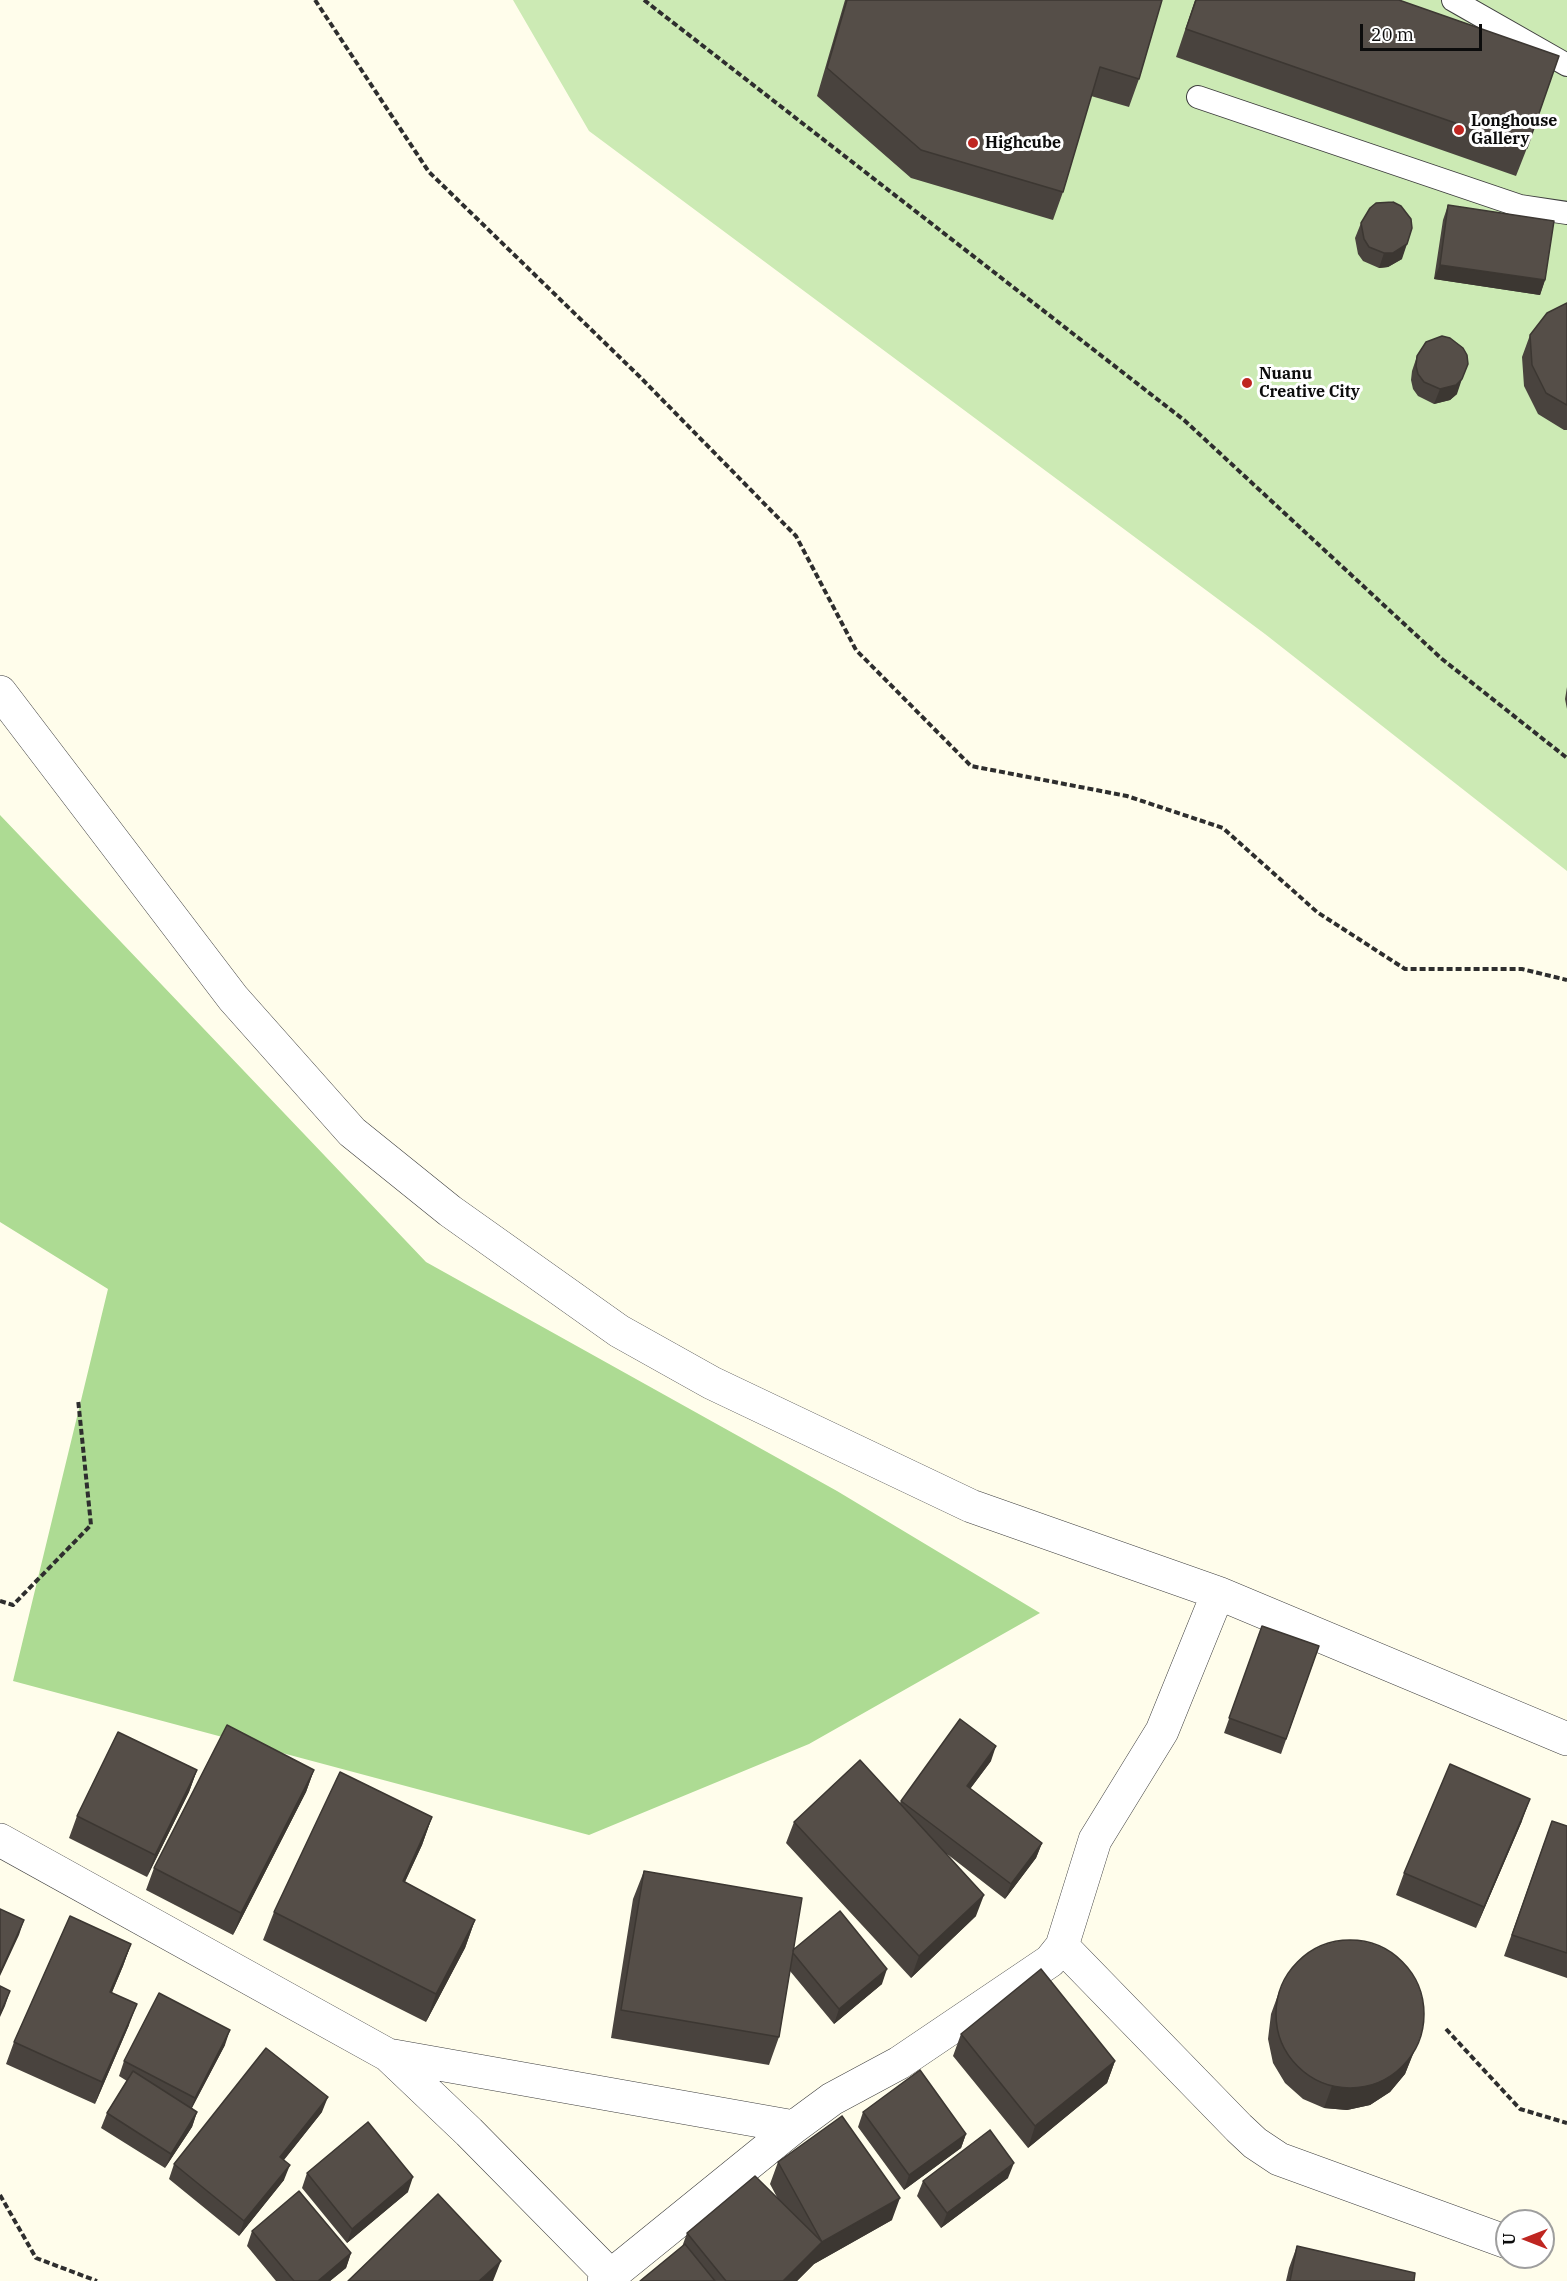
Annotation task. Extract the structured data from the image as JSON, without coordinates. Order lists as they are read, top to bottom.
{
  "places": ["Longhouse Gallery", "Highcube", "Nuanu Creative City"],
  "scale_bar": "20 m",
  "north": "left"
}
